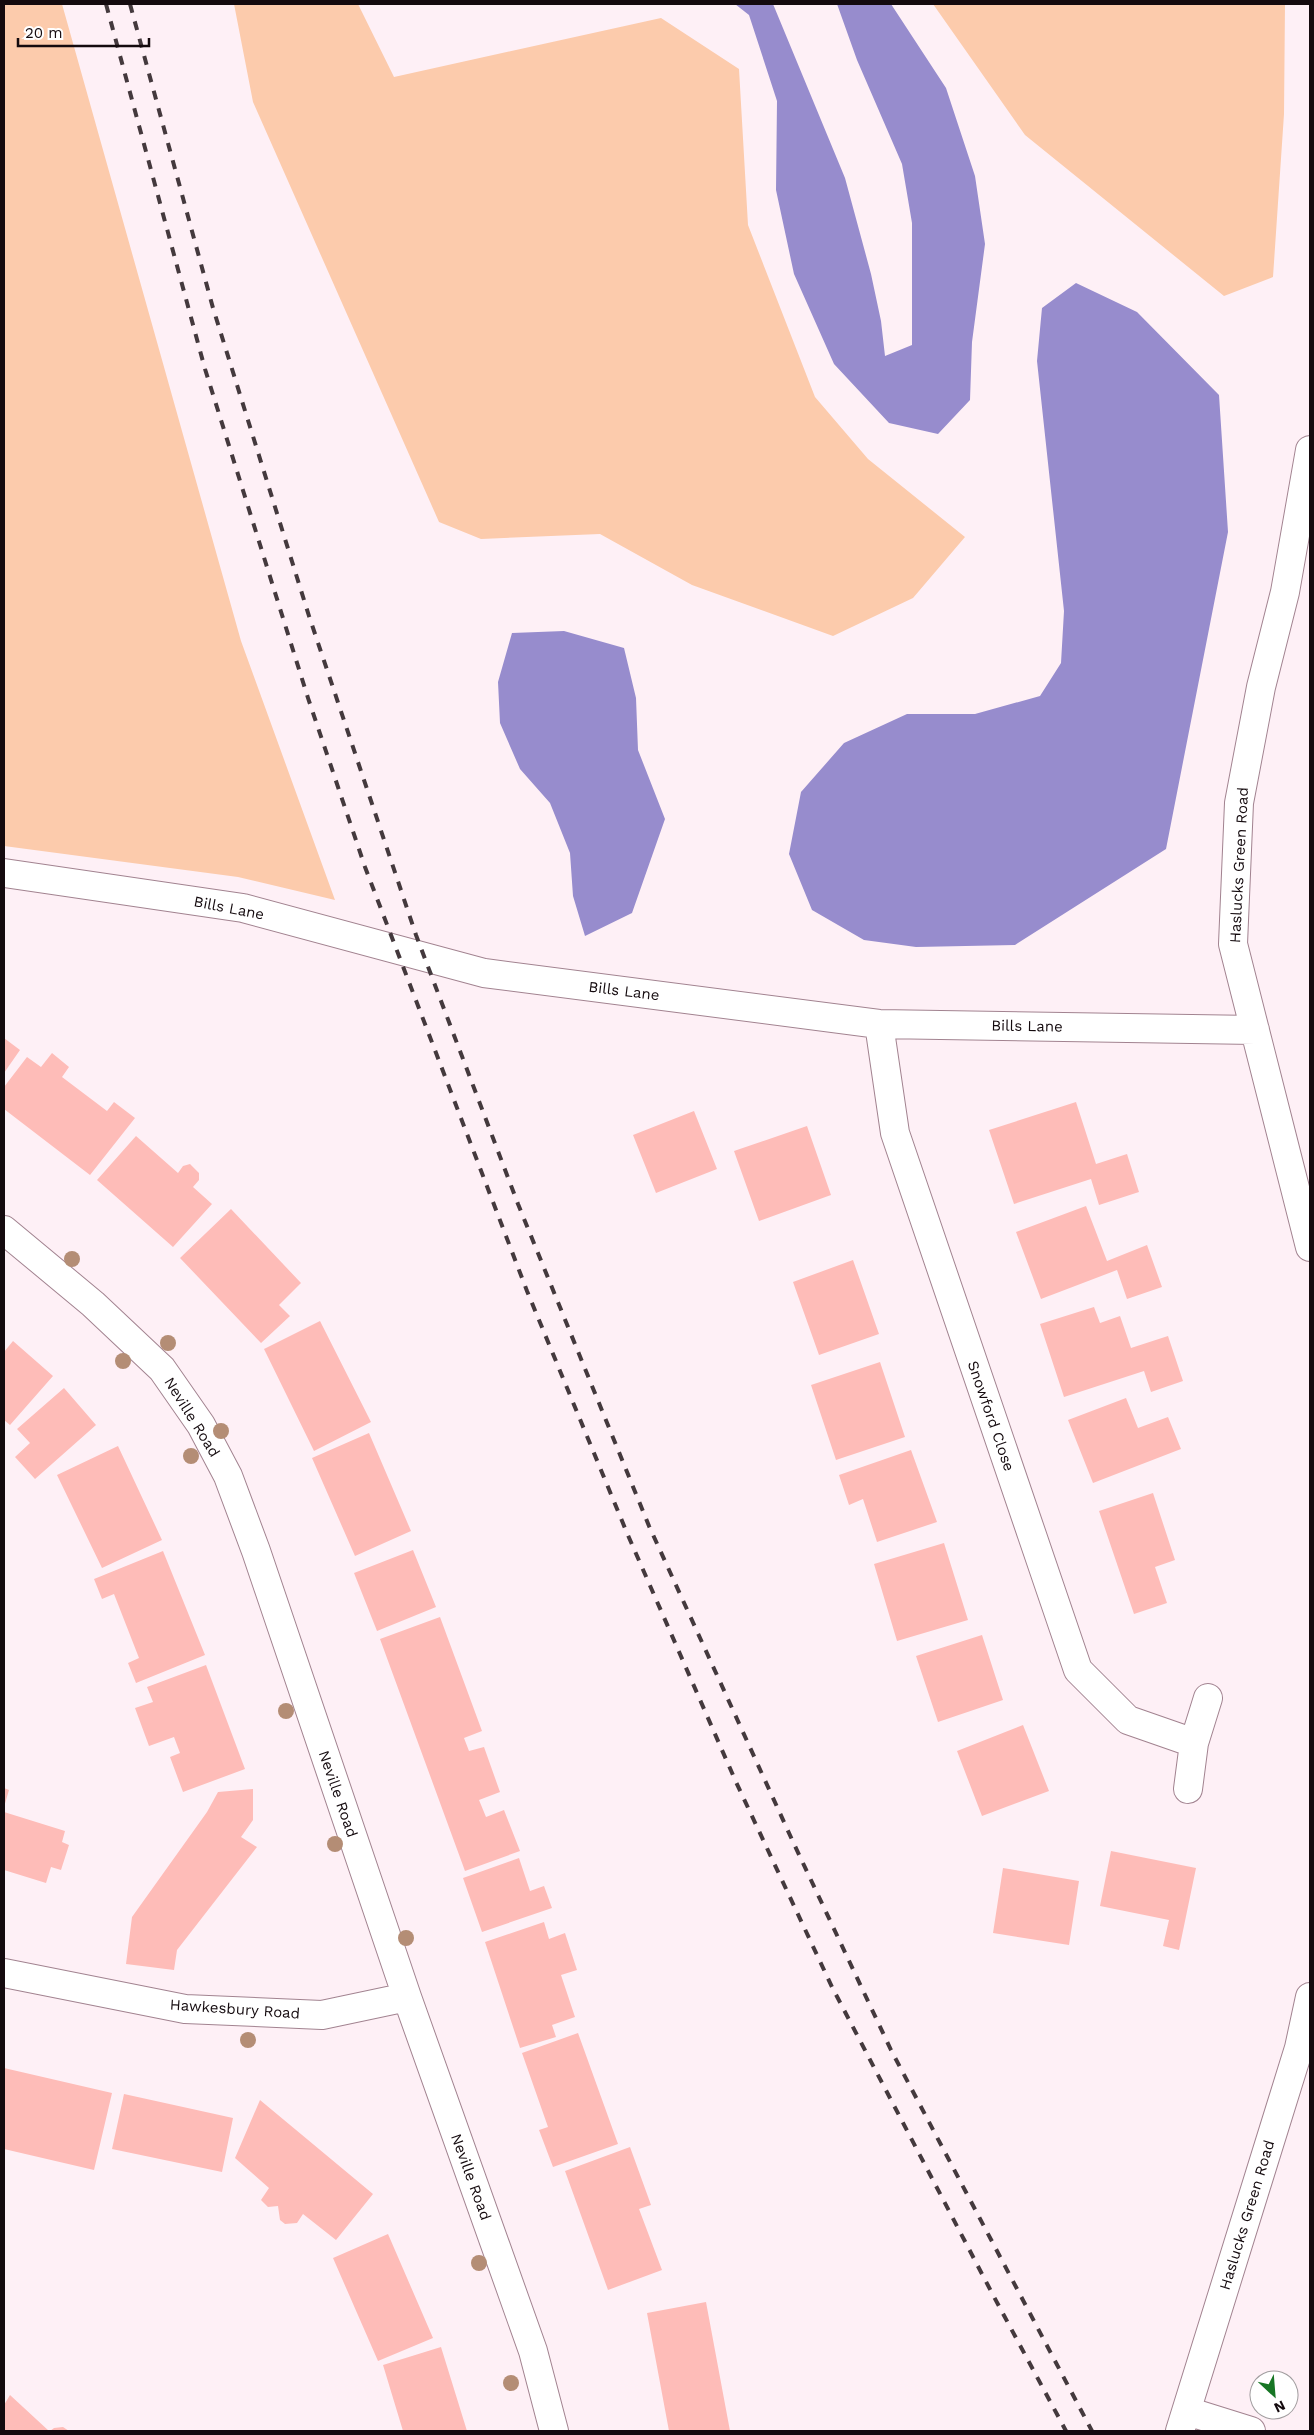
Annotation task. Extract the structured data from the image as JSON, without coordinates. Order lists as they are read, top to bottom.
{
  "streets": {
    "street": [
      "Haslucks Green Road",
      "Bills Lane",
      "Snowford Close",
      "Neville Road",
      "Hawkesbury Road"
    ]
  },
  "crossings": [
    ["Haslucks Green Road", "Bills Lane"],
    ["Bills Lane", "Snowford Close"],
    ["Neville Road", "Hawkesbury Road"]
  ],
  "scale_bar": "20 m",
  "north": "bottom right"
}
